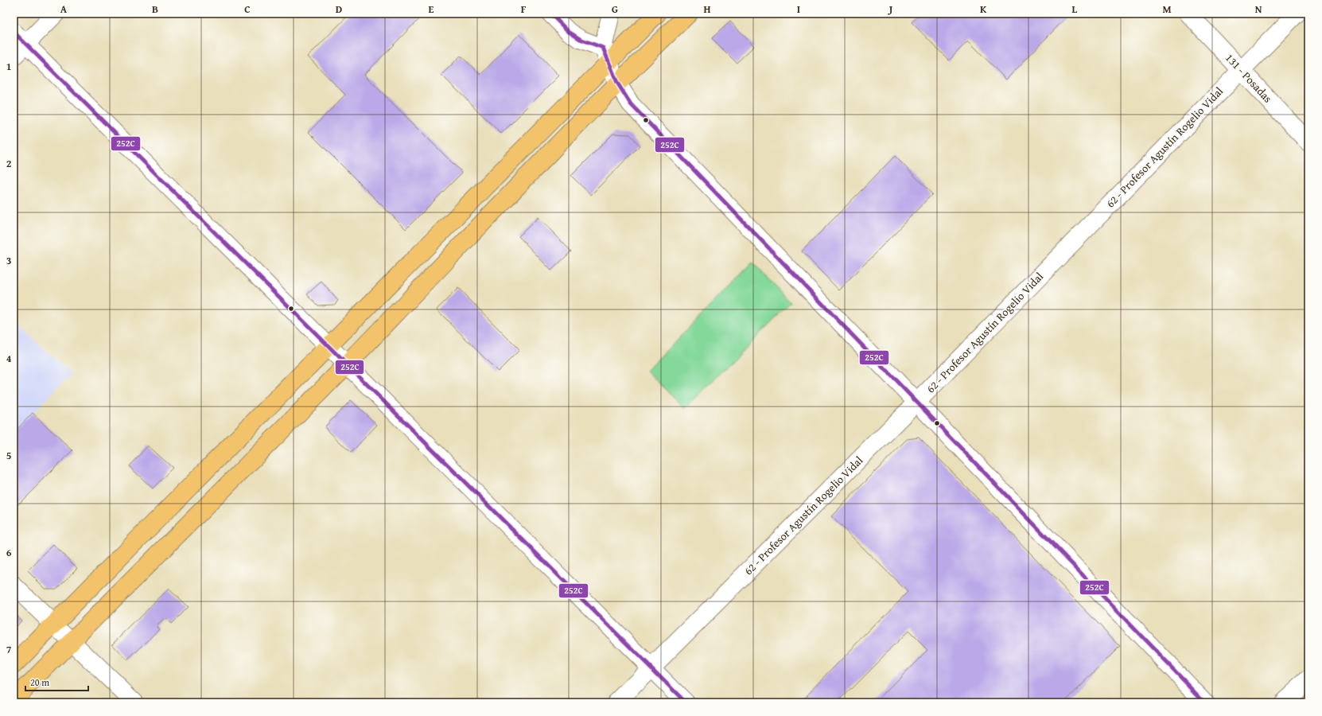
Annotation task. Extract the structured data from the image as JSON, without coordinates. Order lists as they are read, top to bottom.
{
  "streets": {
    "street": ["131 - Posadas", "62 - Profesor Agustín Rogelio Vidal"]
  },
  "crossings": [
    ["131 - Posadas", "62 - Profesor Agustín Rogelio Vidal"]
  ],
  "lines": ["transit line 252C"],
  "scale_bar": "20 m",
  "grid": {
    "columns": [
      "A",
      "B",
      "C",
      "D",
      "E",
      "F",
      "G",
      "H",
      "I",
      "J",
      "K",
      "L",
      "M",
      "N"
    ],
    "rows": [
      "1",
      "2",
      "3",
      "4",
      "5",
      "6",
      "7"
    ]
  }
}
